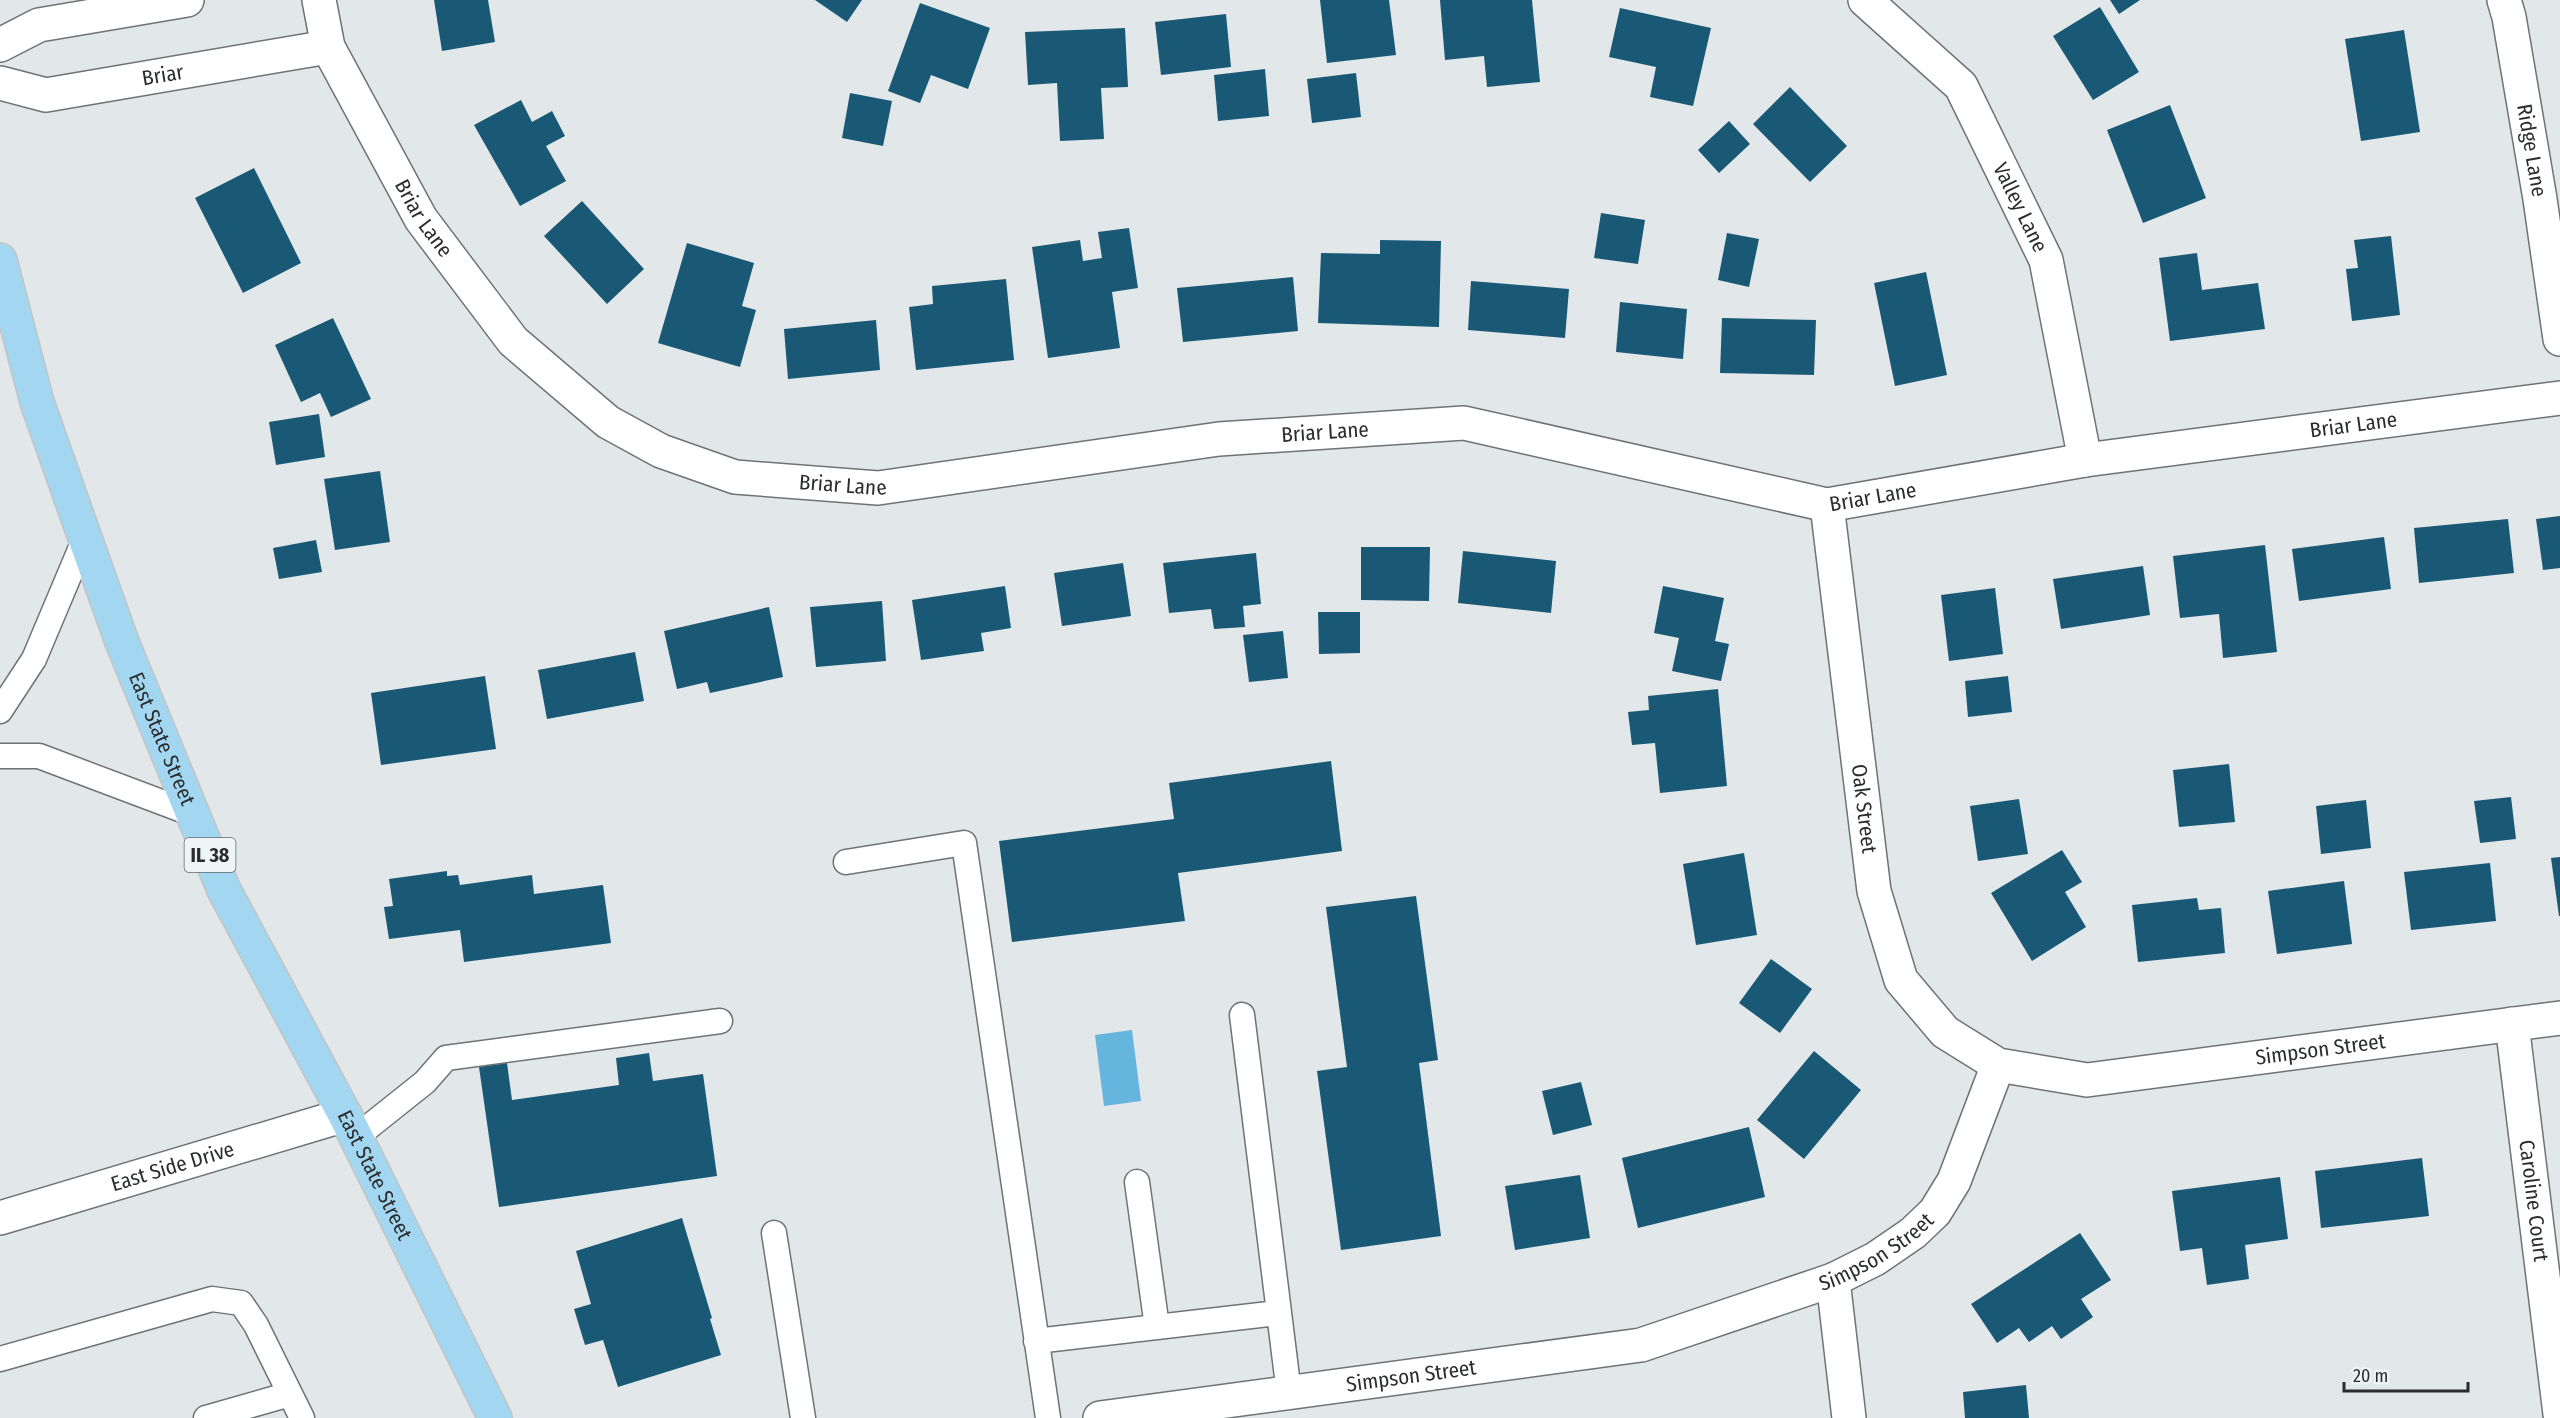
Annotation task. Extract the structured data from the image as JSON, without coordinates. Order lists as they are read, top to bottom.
{
  "streets": {
    "main road": ["East State Street", "IL 38"],
    "street": [
      "Briar",
      "Ridge Lane",
      "Valley Lane",
      "Briar Lane",
      "Oak Street",
      "Simpson Street",
      "East Side Drive",
      "Caroline Court"
    ]
  },
  "crossings": [
    ["Briar", "Briar Lane"],
    ["Valley Lane", "Briar Lane"],
    ["Briar Lane", "Oak Street"],
    ["East State Street", "East Side Drive"],
    ["Oak Street", "Simpson Street"],
    ["Simpson Street", "Caroline Court"]
  ],
  "scale_bar": "20 m"
}
